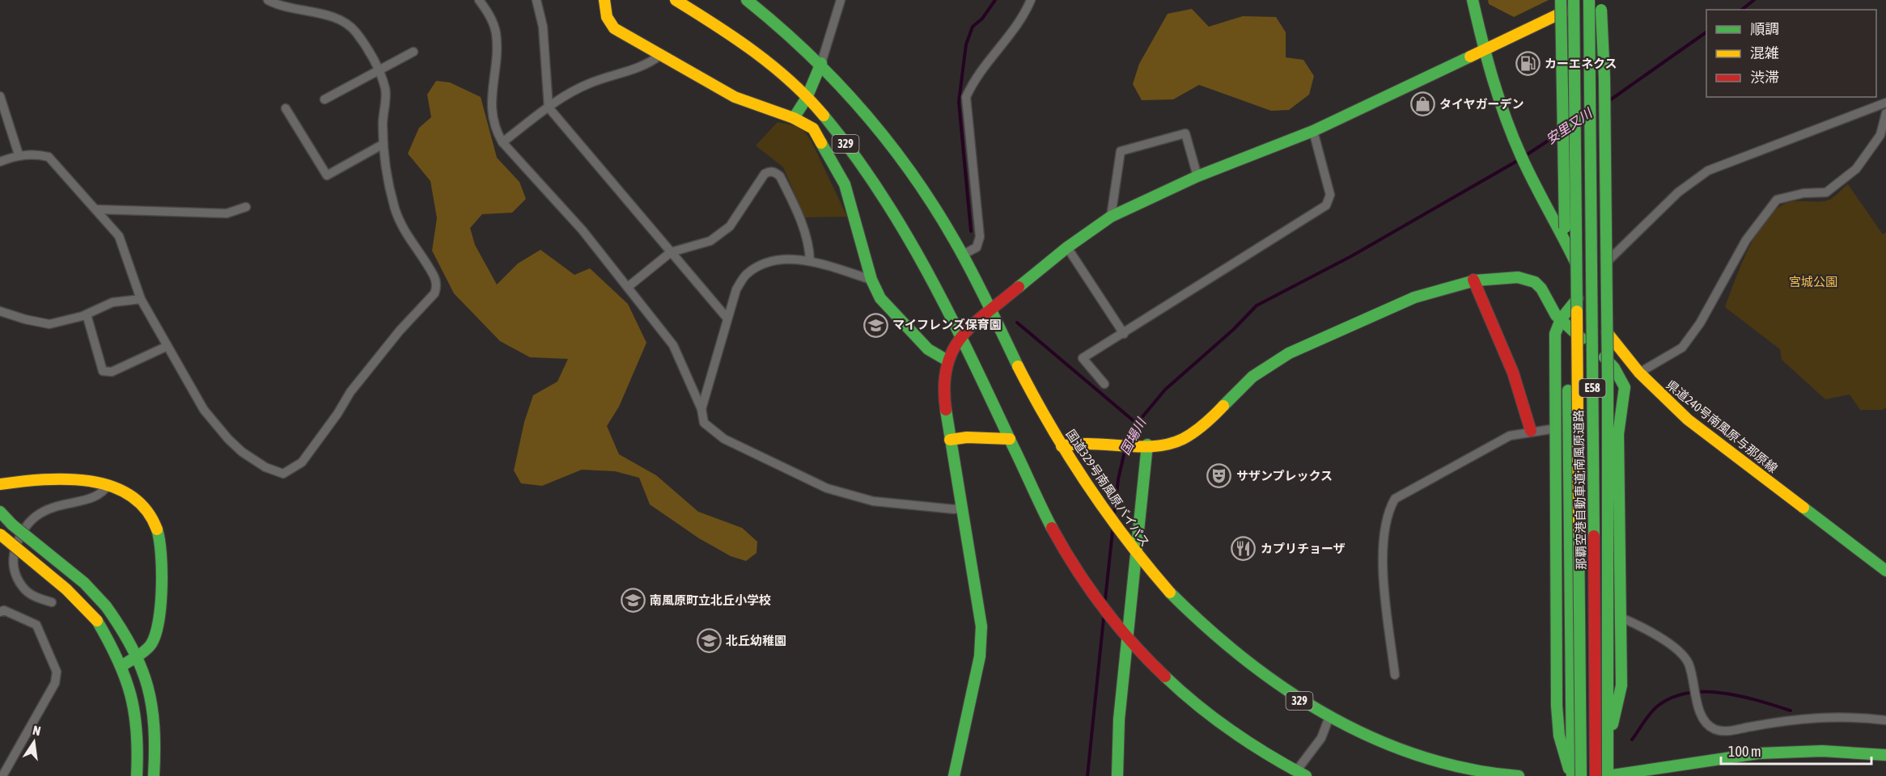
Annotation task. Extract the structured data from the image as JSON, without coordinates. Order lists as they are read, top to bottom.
{
  "streets": {
    "main road": [
      "329",
      "E58",
      "県道240号南風原与那原線",
      "国道329号南風原バイパス",
      "那覇空港自動車道;南風原道路"
    ]
  },
  "water": ["安里又川", "国場川"],
  "parks": ["宮城公園"],
  "places": {
    "fuel station": ["カーエネクス"],
    "shop": ["タイヤガーデン"],
    "school or university": ["マイフレンズ保育園", "南風原町立北丘小学校", "北丘幼稚園"],
    "theatre": ["サザンプレックス"],
    "restaurant": ["カプリチョーザ"]
  },
  "legend": ["順調", "混雑", "渋滞"],
  "scale_bar": "100 m",
  "north": "top"
}
